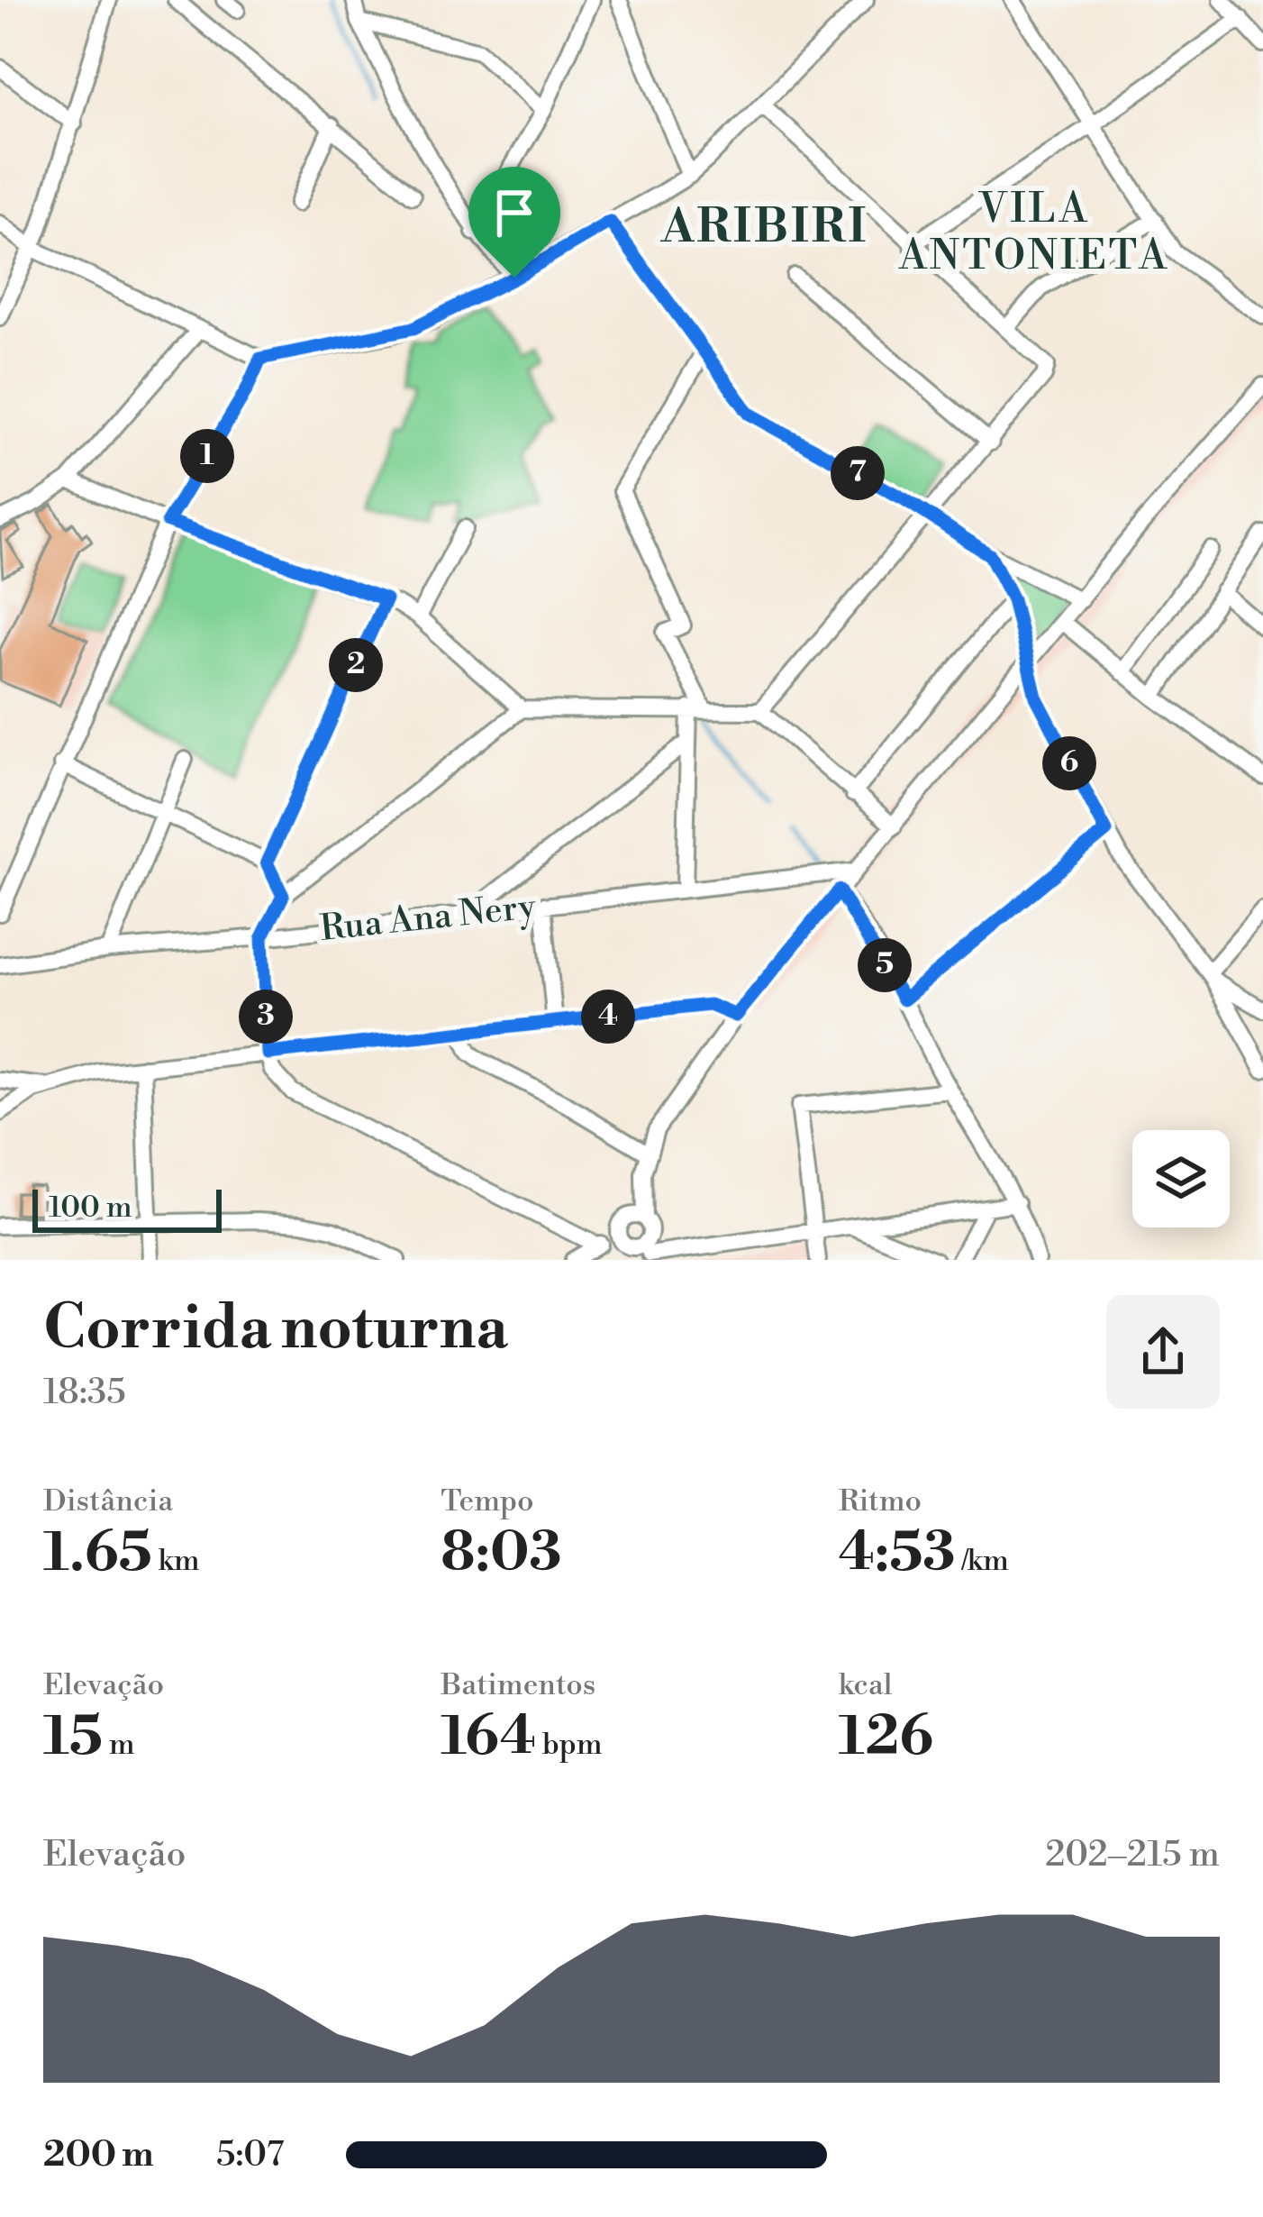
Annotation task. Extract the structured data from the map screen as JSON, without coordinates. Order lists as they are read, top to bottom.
{
  "streets": {
    "street": ["Rua Ana Nery"]
  },
  "districts": ["VILA ANTONIETA", "ARIBIRI"],
  "scale_bar": "100 m",
  "page": {
    "pins": [
      "1",
      "7",
      "2",
      "6",
      "5",
      "3",
      "4"
    ],
    "scale": "100 m",
    "heading": ["Corrida noturna", "18:35"],
    "stats": [
      ["Distância", "1.65 km"],
      ["Tempo", "8:03"],
      ["Ritmo", "4:53 /km"],
      ["Elevação", "15 m"],
      ["Batimentos", "164 bpm"],
      ["kcal", "126"]
    ],
    "chart": ["Elevação", "202–215 m"],
    "list": [
      {
        "name": "200 m",
        "note": "5:07"
      }
    ]
  }
}
